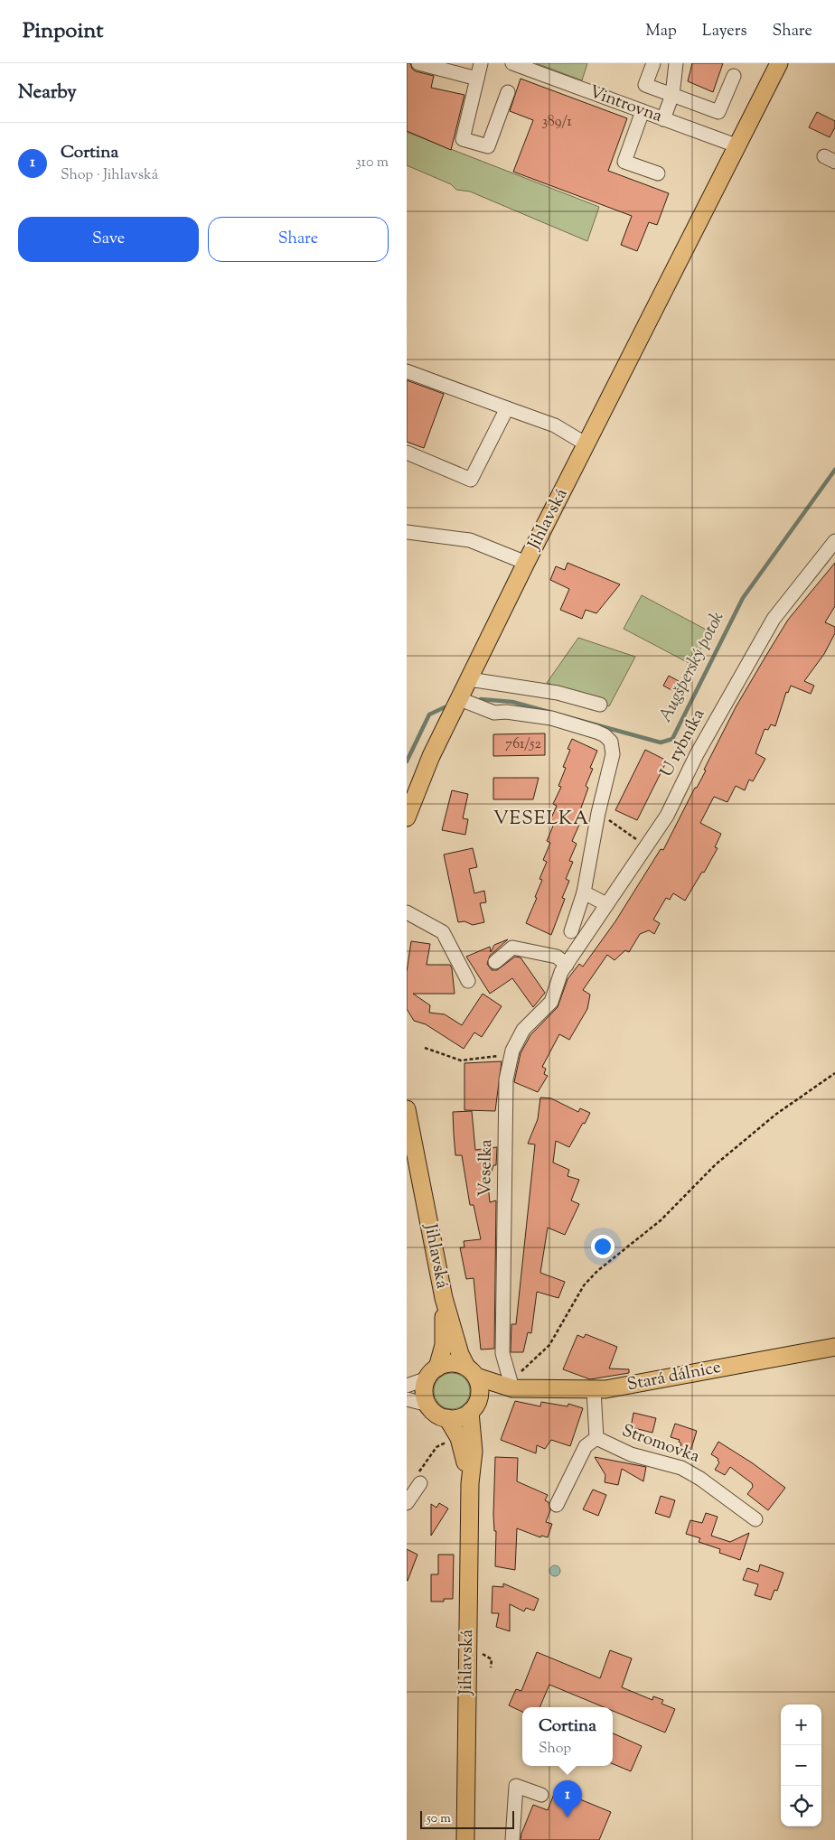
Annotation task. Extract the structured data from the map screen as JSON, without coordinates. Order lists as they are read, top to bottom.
{
  "streets": {
    "main road": ["Jihlavská", "Stará dálnice"],
    "street": [
      "Vintrovna",
      "U rybníka",
      "Veselka",
      "Stromovka"
    ]
  },
  "crossings": [
    ["Vintrovna", "Jihlavská"],
    ["Jihlavská", "Stará dálnice"],
    ["U rybníka", "Veselka"],
    ["Veselka", "Stará dálnice"],
    ["Stará dálnice", "Stromovka"]
  ],
  "districts": ["VESELKA"],
  "water": ["Augšperský potok"],
  "house_numbers": ["389/1", "761/52"],
  "scale_bar": "50 m",
  "page": {
    "header": "Pinpoint",
    "nav": ["Map", "Layers", "Share"],
    "heading": "Nearby",
    "list": [
      {
        "mark": "1",
        "name": "Cortina",
        "note": "Shop · Jihlavská",
        "value": "310 m"
      }
    ],
    "buttons": ["Save", "Share"],
    "map_buttons": ["+", "−"],
    "popup": ["Cortina", "Shop"],
    "pins": "1",
    "scale": "50 m"
  }
}
